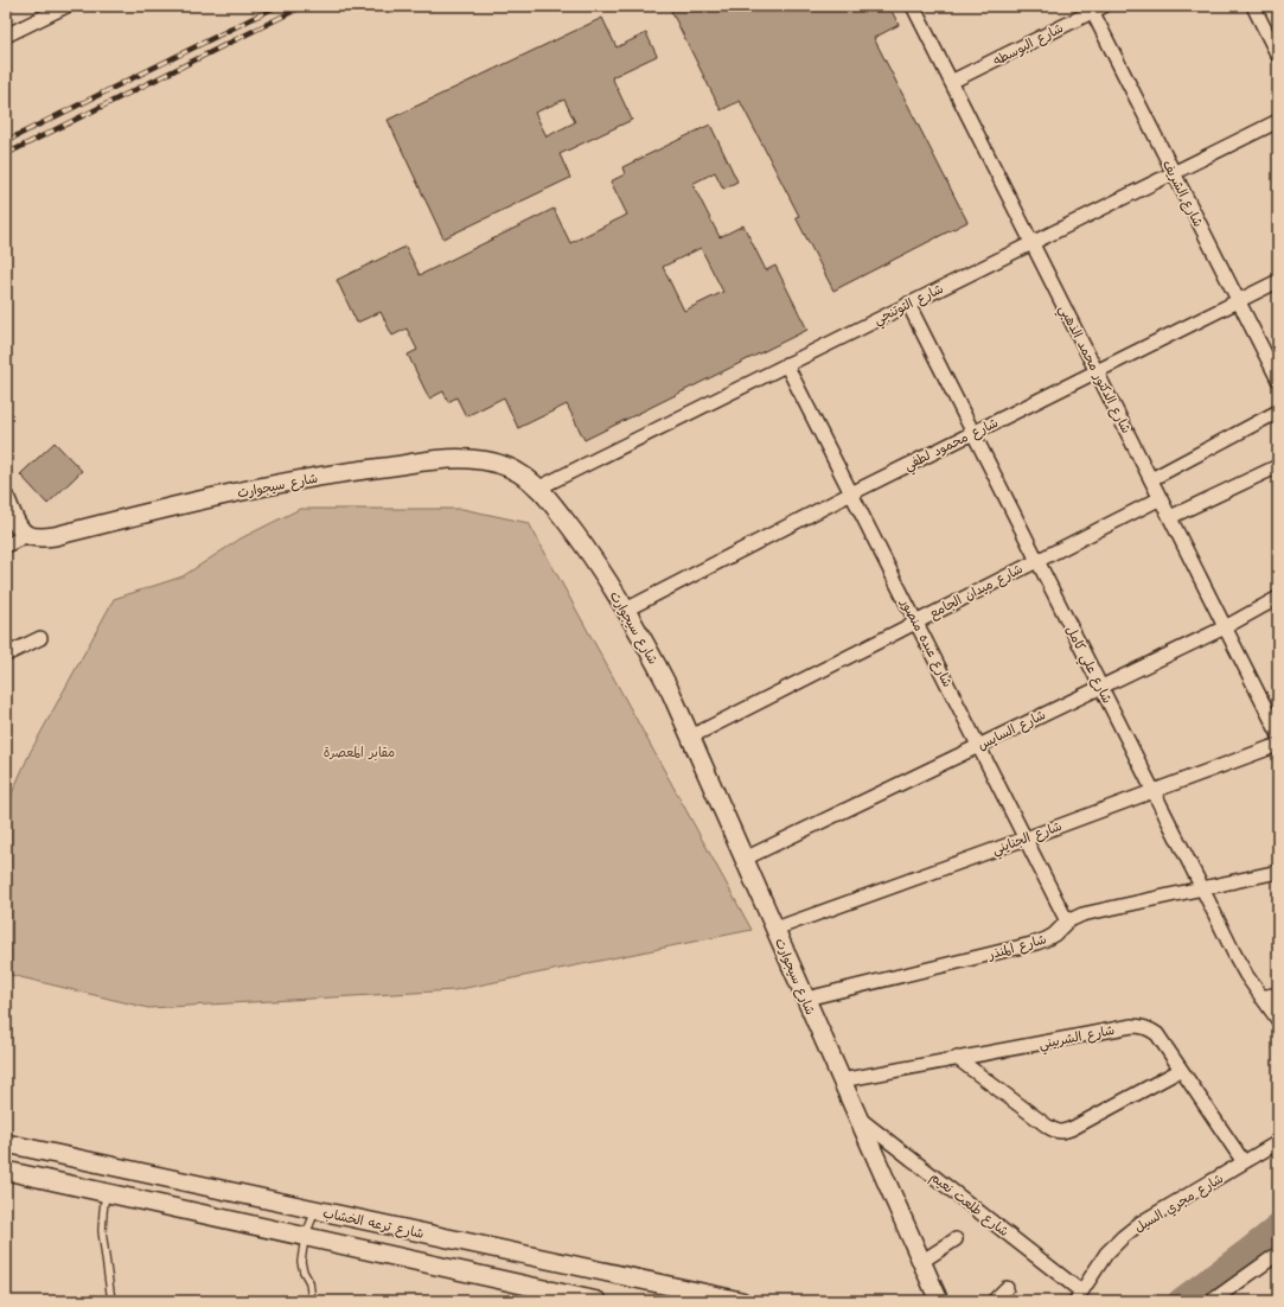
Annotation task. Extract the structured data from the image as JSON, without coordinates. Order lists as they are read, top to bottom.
{
  "streets": {
    "street": [
      "شارع البوسطه",
      "شارع الشريف",
      "شارع التوتنجي",
      "شارع الدكتور محمد الذهبي",
      "شارع محمود لطفي",
      "شارع سيجوارت",
      "شارع ميدان الجامع",
      "شارع عبده منصور",
      "شارع علي كامل",
      "شارع السايس",
      "شارع الجنايني",
      "شارع المنذر",
      "شارع الشربيني",
      "شارع مجري السيل",
      "شارع طلعت نعيم",
      "شارع ترعه الخشاب"
    ]
  },
  "crossings": [
    ["شارع البوسطه", "شارع الشريف"],
    ["شارع البوسطه", "شارع الدكتور محمد الذهبي"],
    ["شارع الشريف", "شارع التوتنجي"],
    ["شارع الشريف", "شارع محمود لطفي"],
    ["شارع التوتنجي", "شارع الدكتور محمد الذهبي"],
    ["شارع التوتنجي", "شارع سيجوارت"],
    ["شارع التوتنجي", "شارع عبده منصور"],
    ["شارع التوتنجي", "شارع علي كامل"],
    ["شارع الدكتور محمد الذهبي", "شارع محمود لطفي"],
    ["شارع الدكتور محمد الذهبي", "شارع ميدان الجامع"],
    ["شارع الدكتور محمد الذهبي", "شارع السايس"],
    ["شارع محمود لطفي", "شارع سيجوارت"],
    ["شارع محمود لطفي", "شارع عبده منصور"],
    ["شارع محمود لطفي", "شارع علي كامل"],
    ["شارع سيجوارت", "شارع ميدان الجامع"],
    ["شارع سيجوارت", "شارع السايس"],
    ["شارع سيجوارت", "شارع الجنايني"],
    ["شارع سيجوارت", "شارع المنذر"],
    ["شارع سيجوارت", "شارع الشربيني"],
    ["شارع سيجوارت", "شارع طلعت نعيم"],
    ["شارع ميدان الجامع", "شارع عبده منصور"],
    ["شارع ميدان الجامع", "شارع علي كامل"],
    ["شارع عبده منصور", "شارع السايس"],
    ["شارع عبده منصور", "شارع الجنايني"],
    ["شارع عبده منصور", "شارع المنذر"],
    ["شارع علي كامل", "شارع السايس"],
    ["شارع علي كامل", "شارع الجنايني"],
    ["شارع علي كامل", "شارع المنذر"],
    ["شارع الشربيني", "شارع مجري السيل"],
    ["شارع مجري السيل", "شارع طلعت نعيم"]
  ],
  "parks": ["مقابر المعصرة"]
}
